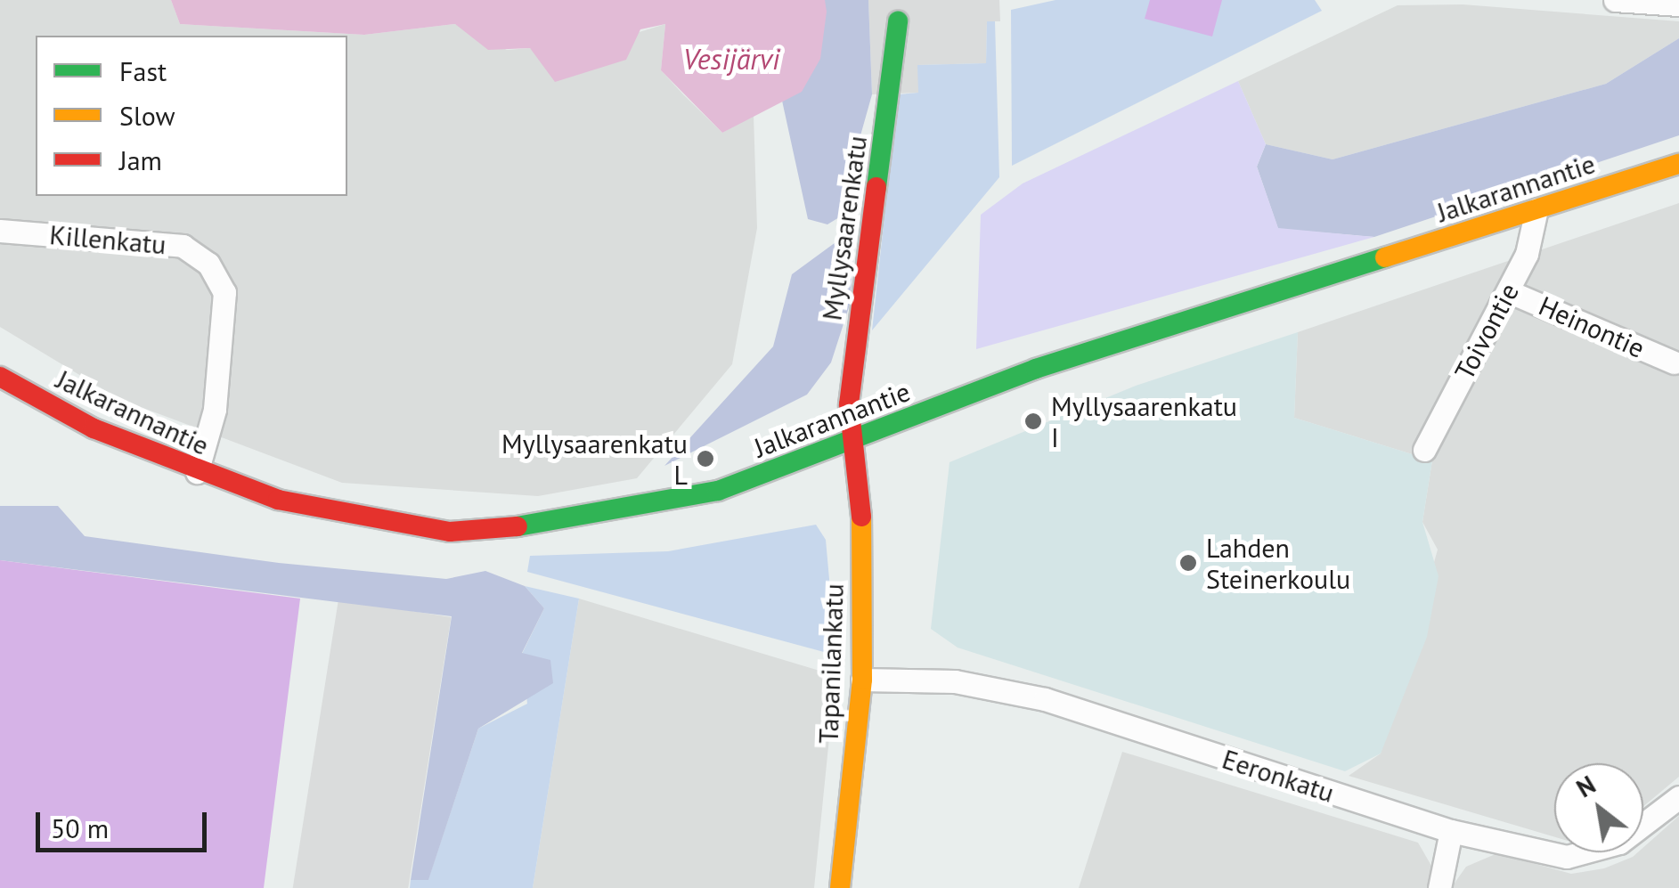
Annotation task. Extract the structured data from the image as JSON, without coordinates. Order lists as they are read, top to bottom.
{
  "streets": {
    "main road": ["Jalkarannantie", "Myllysaarenkatu", "Tapanilankatu"],
    "street": [
      "Killenkatu",
      "Heinontie",
      "Toivontie",
      "Eeronkatu"
    ]
  },
  "crossings": [
    ["Jalkarannantie", "Myllysaarenkatu"],
    ["Jalkarannantie", "Killenkatu"],
    ["Jalkarannantie", "Toivontie"],
    ["Jalkarannantie", "Tapanilankatu"],
    ["Myllysaarenkatu", "Tapanilankatu"],
    ["Heinontie", "Toivontie"],
    ["Tapanilankatu", "Eeronkatu"]
  ],
  "water": ["Vesijärvi"],
  "places": ["Myllysaarenkatu I", "Myllysaarenkatu L", "Lahden Steinerkoulu"],
  "legend": ["Fast", "Slow", "Jam"],
  "scale_bar": "50 m",
  "north": "top left"
}
